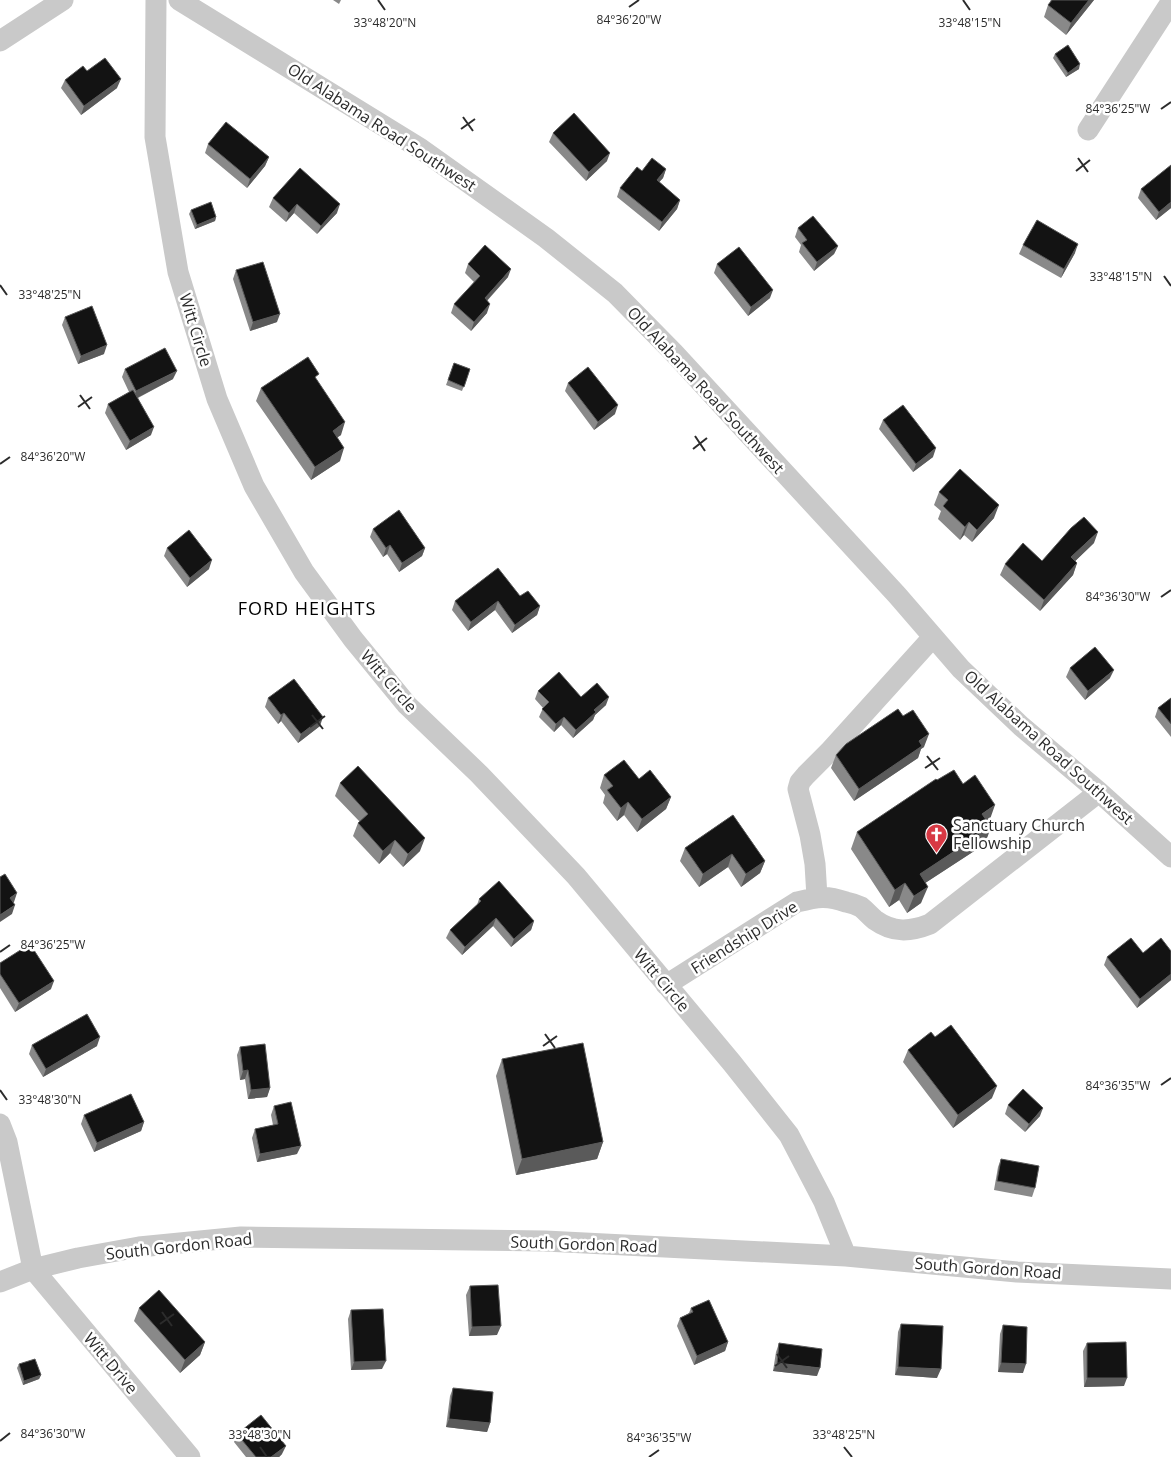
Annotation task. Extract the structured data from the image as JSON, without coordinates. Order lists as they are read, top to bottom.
{
  "streets": {
    "street": [
      "Old Alabama Road Southwest",
      "Witt Circle",
      "Friendship Drive",
      "South Gordon Road",
      "Witt Drive"
    ]
  },
  "crossings": [
    ["Old Alabama Road Southwest", "Friendship Drive"],
    ["Witt Circle", "Friendship Drive"],
    ["Witt Circle", "South Gordon Road"],
    ["South Gordon Road", "Witt Drive"]
  ],
  "districts": ["FORD HEIGHTS"],
  "places": {
    "church": ["Sanctuary Church Fellowship"]
  },
  "coordinates": [
    "84°36'20\"W",
    "33°48'20\"N",
    "33°48'15\"N",
    "84°36'25\"W",
    "33°48'25\"N",
    "84°36'30\"W",
    "84°36'35\"W",
    "33°48'30\"N"
  ]
}
